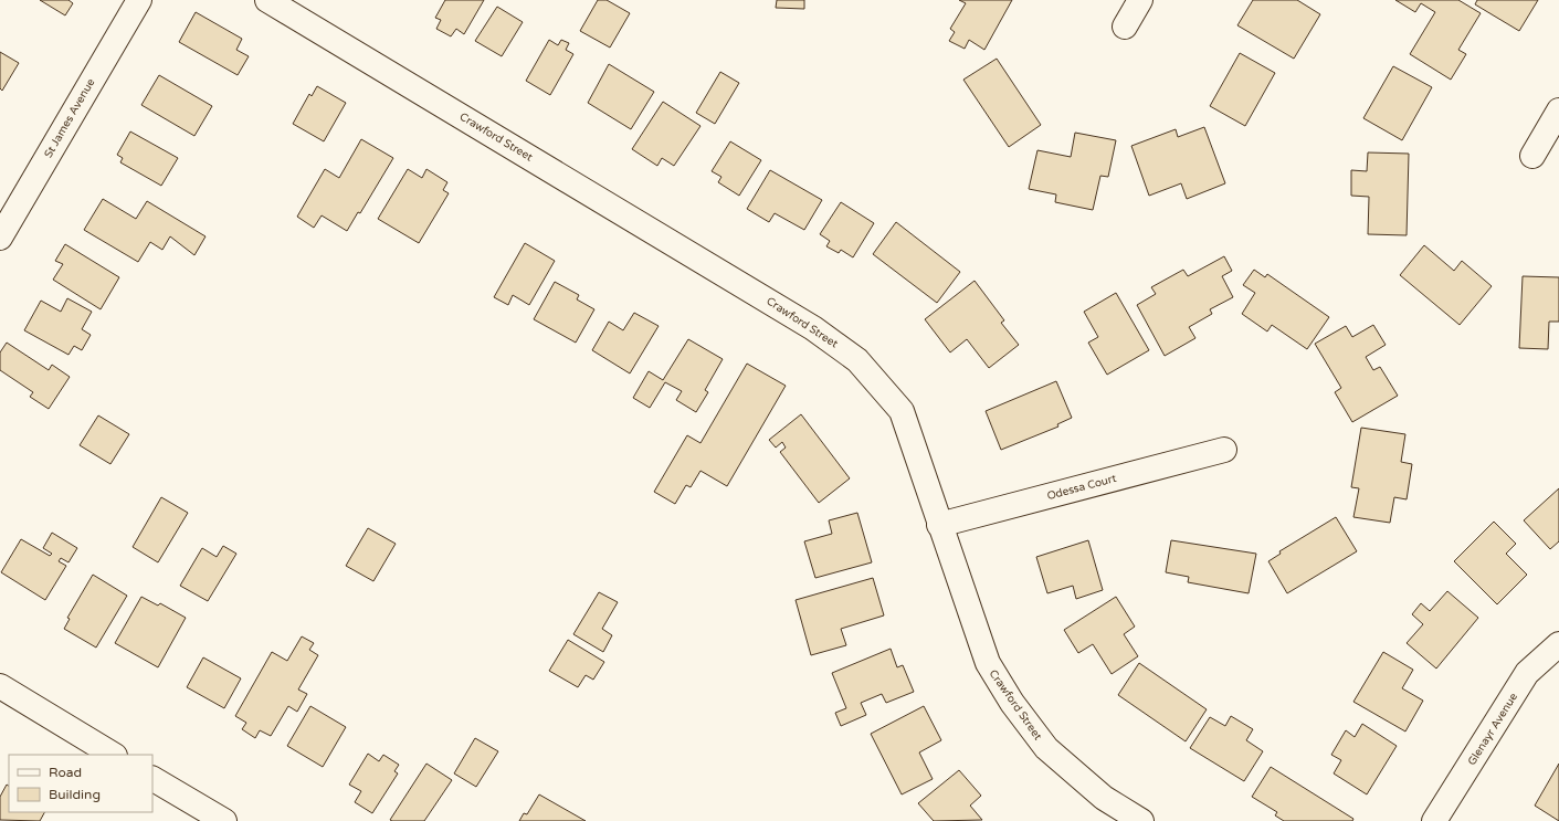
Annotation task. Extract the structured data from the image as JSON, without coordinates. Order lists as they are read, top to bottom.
{
  "streets": {
    "street": [
      "St James Avenue",
      "Crawford Street",
      "Odessa Court",
      "Glenayr Avenue"
    ]
  },
  "crossings": [
    ["Crawford Street", "Odessa Court"]
  ],
  "legend": ["Road", "Building"]
}
